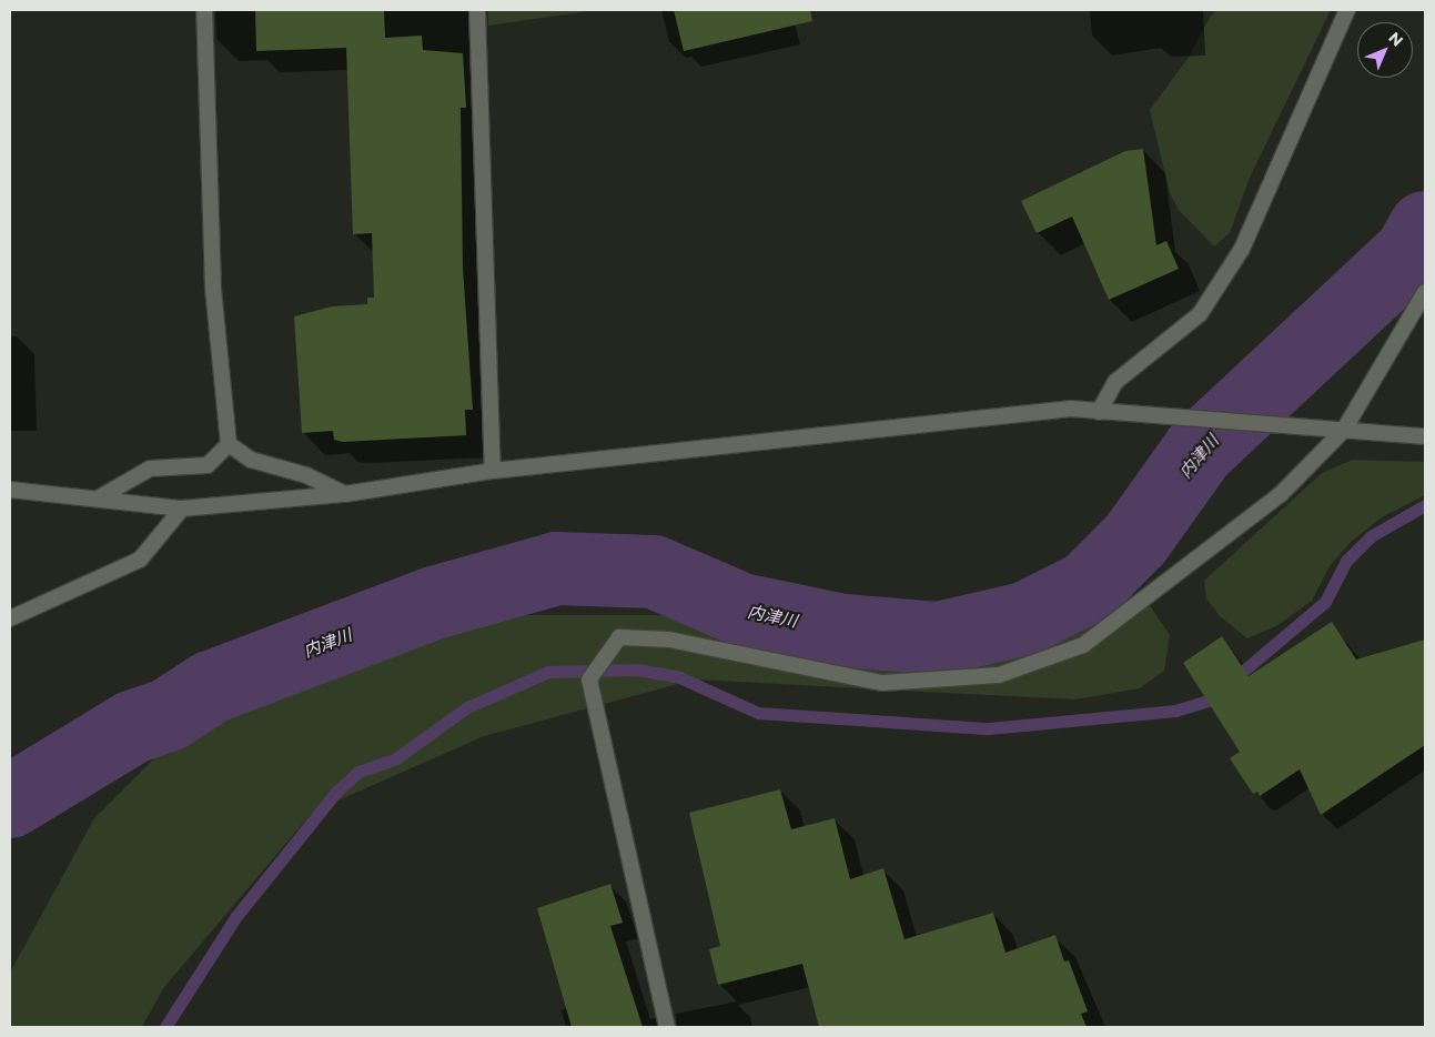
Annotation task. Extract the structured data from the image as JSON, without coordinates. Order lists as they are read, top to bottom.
{
  "water": ["内津川"],
  "north": "top right"
}
